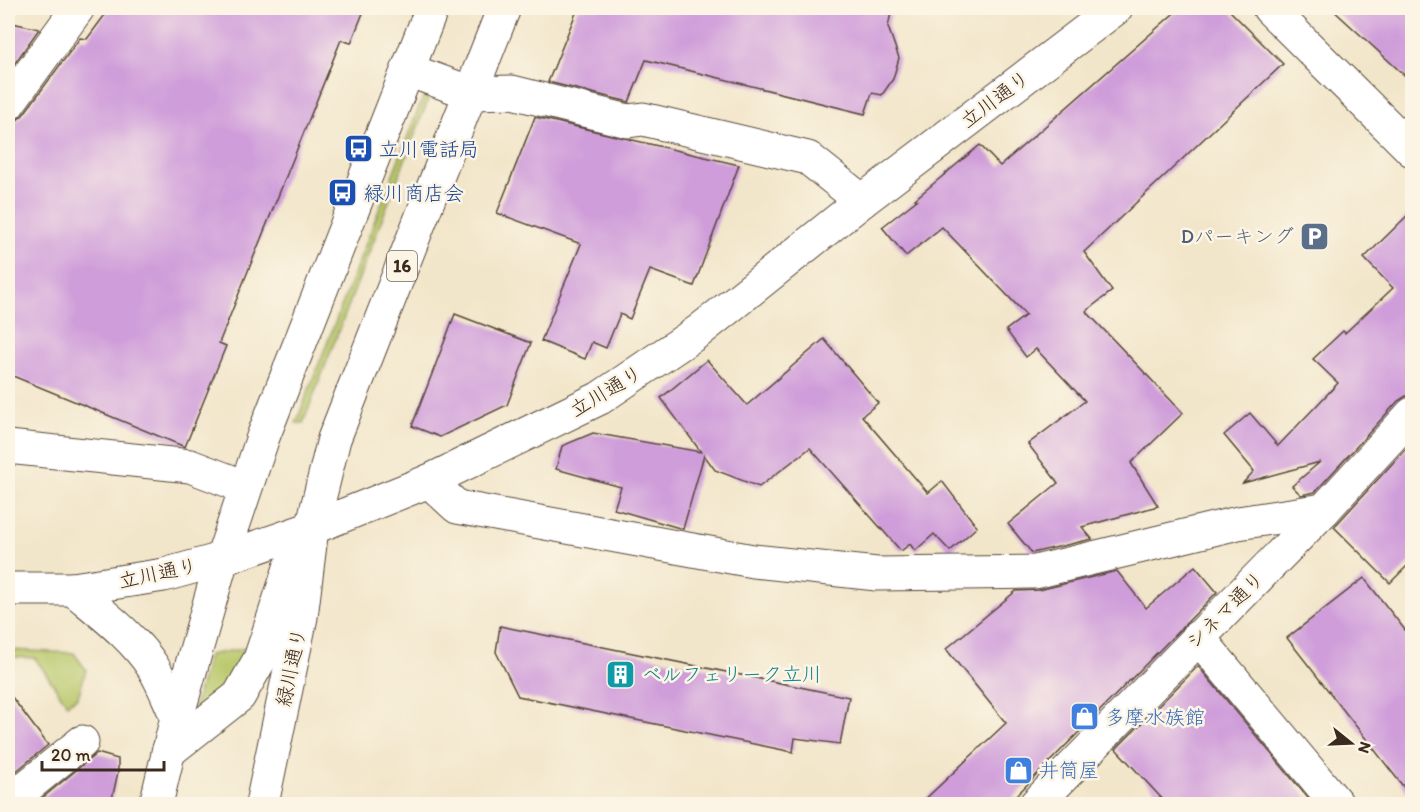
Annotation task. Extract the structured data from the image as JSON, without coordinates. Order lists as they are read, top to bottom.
{
  "streets": {
    "street": [
      "立川通り",
      "16",
      "シネマ通り",
      "緑川通り"
    ]
  },
  "crossings": [
    ["立川通り", "16"],
    ["立川通り", "緑川通り"],
    ["16", "緑川通り"]
  ],
  "places": {
    "bus stop": ["立川電話局", "緑川商店会"],
    "parking": ["Dパーキング"],
    "building": ["ベルフェリーク立川"],
    "shop": ["多摩水族館", "井筒屋"]
  },
  "scale_bar": "20 m",
  "north": "right"
}
